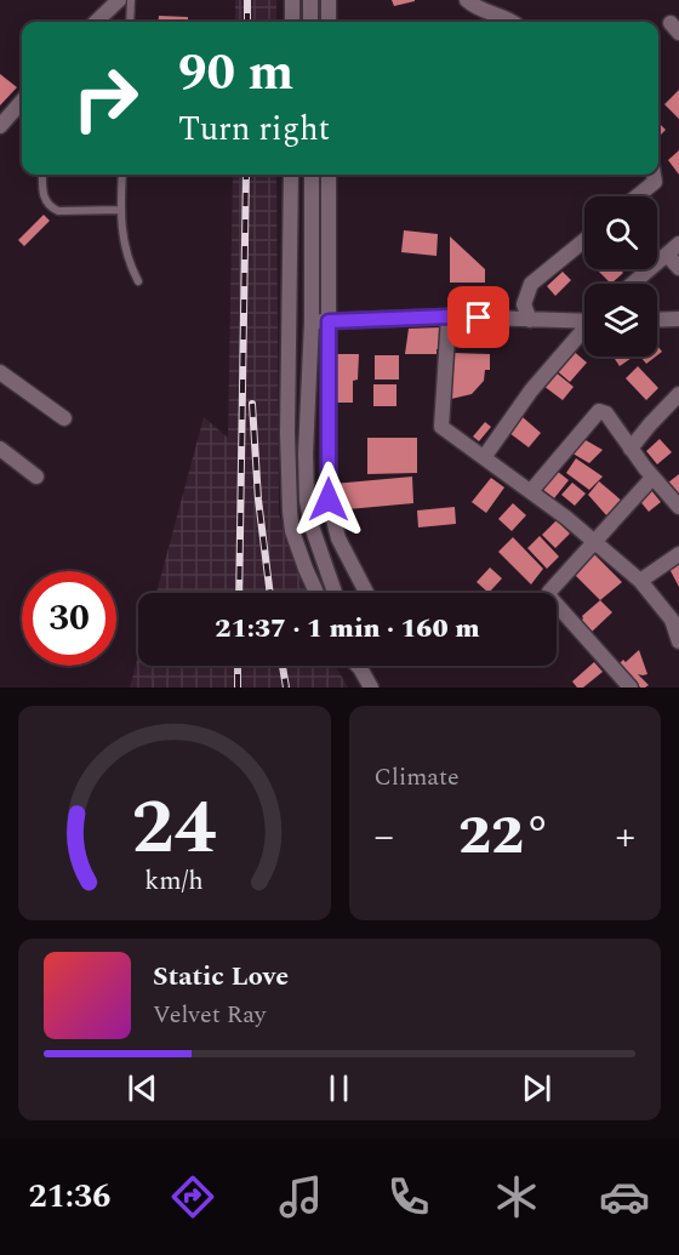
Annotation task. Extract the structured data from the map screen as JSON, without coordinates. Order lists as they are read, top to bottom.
{
  "page": {
    "turn": ["90 m", "Turn right"],
    "limit": "30",
    "trip": "21:37 · 1 min · 160 m",
    "tile": "Climate",
    "heat": ["−", "22°", "+"],
    "song": ["Static Love", "Velvet Ray"],
    "tabs": "21:36",
    "gauge": ["24", "km/h"]
  }
}
